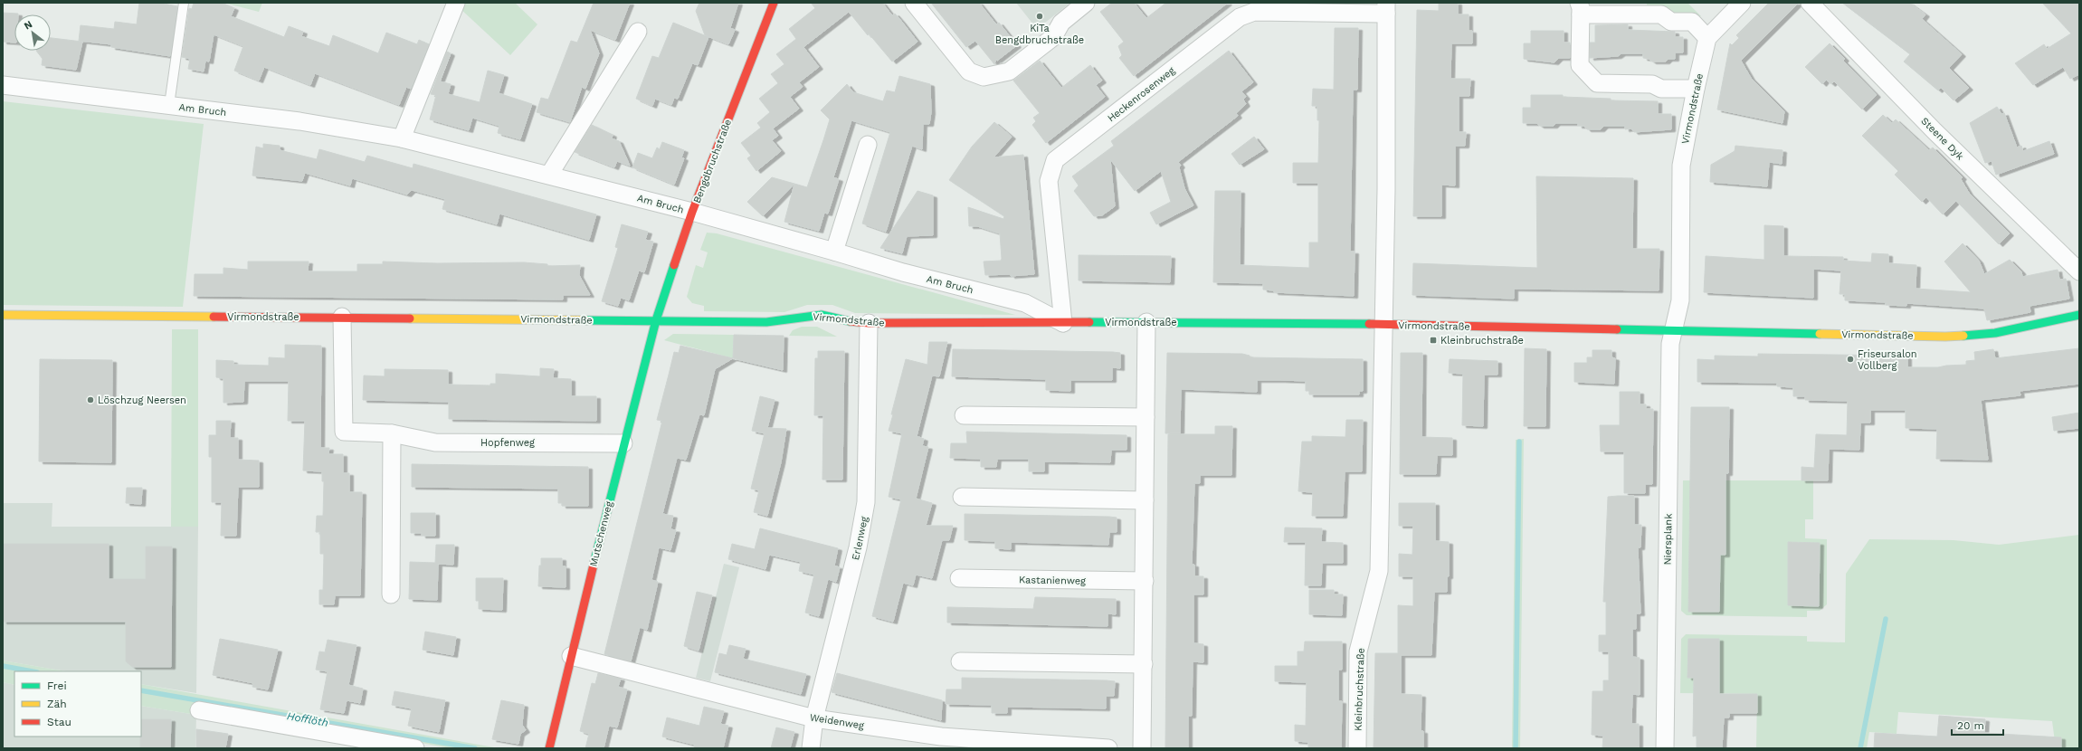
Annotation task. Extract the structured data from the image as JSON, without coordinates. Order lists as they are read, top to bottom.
{
  "streets": {
    "street": [
      "Heckenrosenweg",
      "Virmondstraße",
      "Am Bruch",
      "Steene Dyk",
      "Bengdbruchstraße",
      "Hopfenweg",
      "Mutschenweg",
      "Erlenweg",
      "Niersplank",
      "Kastanienweg",
      "Kleinbruchstraße",
      "Weidenweg"
    ]
  },
  "crossings": [
    ["Heckenrosenweg", "Virmondstraße"],
    ["Heckenrosenweg", "Am Bruch"],
    ["Heckenrosenweg", "Kleinbruchstraße"],
    ["Virmondstraße", "Am Bruch"],
    ["Virmondstraße", "Bengdbruchstraße"],
    ["Virmondstraße", "Hopfenweg"],
    ["Virmondstraße", "Mutschenweg"],
    ["Virmondstraße", "Erlenweg"],
    ["Virmondstraße", "Niersplank"],
    ["Virmondstraße", "Kleinbruchstraße"],
    ["Am Bruch", "Bengdbruchstraße"],
    ["Bengdbruchstraße", "Mutschenweg"],
    ["Hopfenweg", "Mutschenweg"],
    ["Mutschenweg", "Weidenweg"],
    ["Erlenweg", "Weidenweg"]
  ],
  "water": ["Hofflöth"],
  "places": {
    "other": ["KiTa Bengdbruchstraße", "Friseursalon Vollberg", "Löschzug Neersen"],
    "transit": ["Kleinbruchstraße"]
  },
  "legend": ["Frei", "Zäh", "Stau"],
  "scale_bar": "20 m",
  "north": "top left"
}
